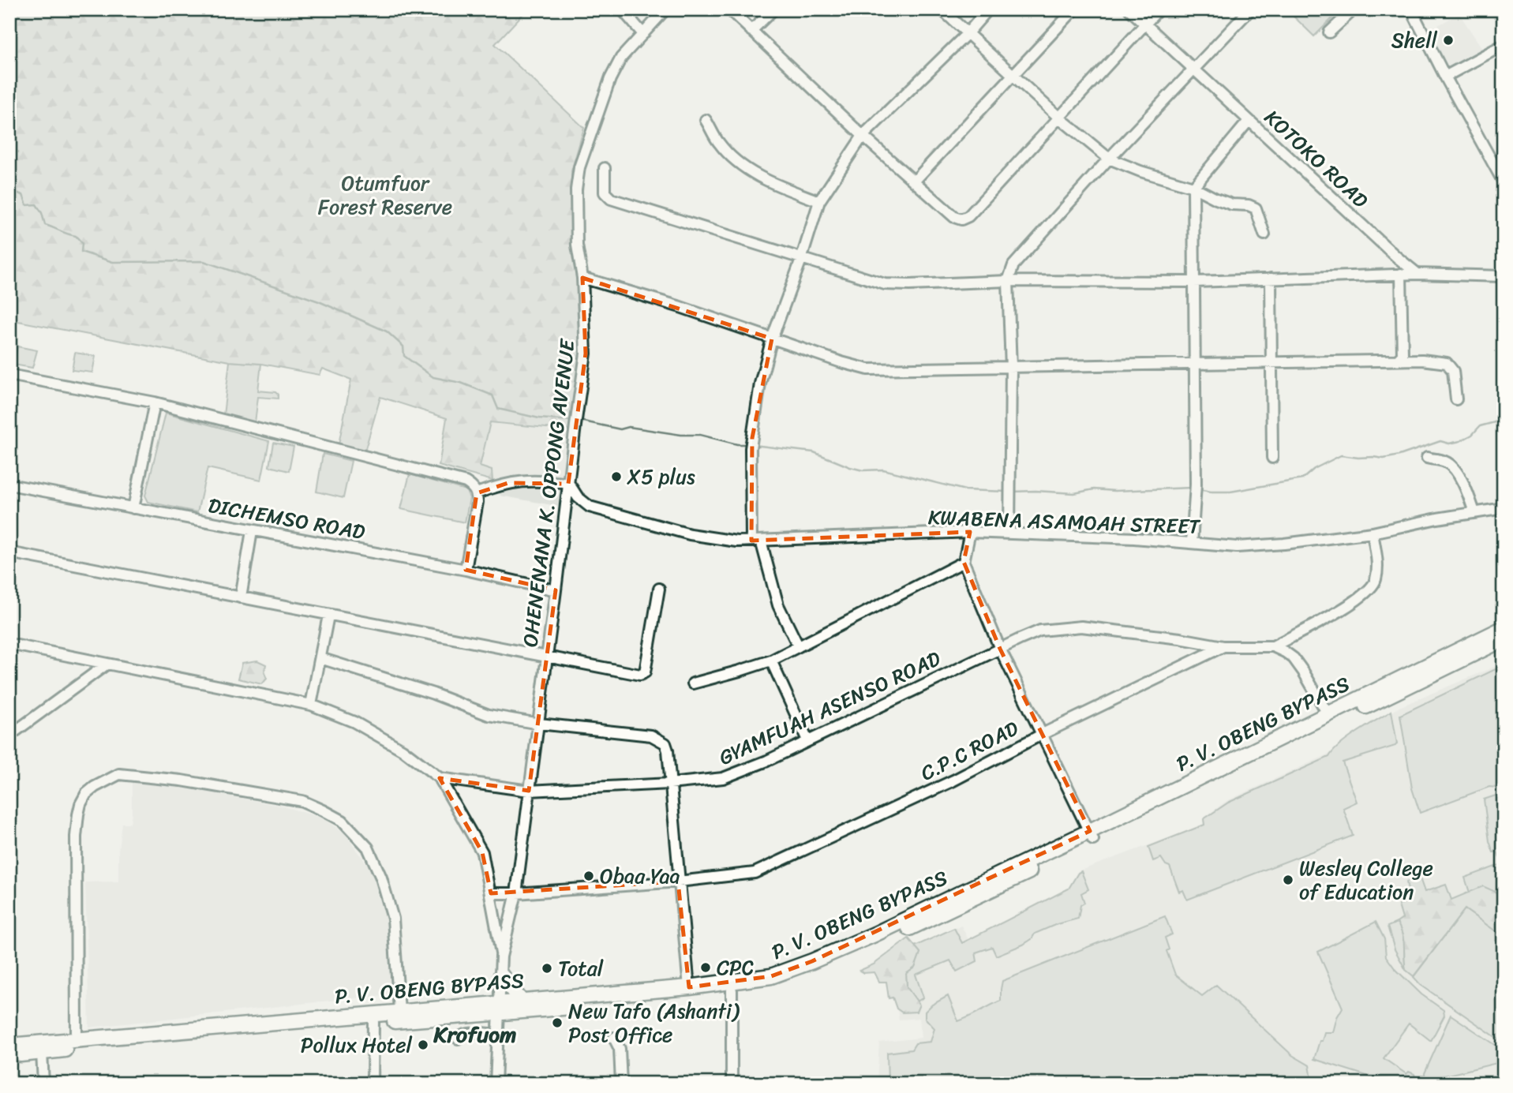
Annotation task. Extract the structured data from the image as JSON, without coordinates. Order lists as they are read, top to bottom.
{
  "streets": {
    "highway": ["P. V. OBENG BYPASS"],
    "street": [
      "KOTOKO ROAD",
      "OHENENANA K. OPPONG AVENUE",
      "DICHEMSO ROAD",
      "KWABENA ASAMOAH STREET",
      "GYAMFUAH ASENSO ROAD",
      "C.P.C ROAD"
    ]
  },
  "crossings": [
    ["OHENENANA K. OPPONG AVENUE", "DICHEMSO ROAD"],
    ["OHENENANA K. OPPONG AVENUE", "KWABENA ASAMOAH STREET"],
    ["OHENENANA K. OPPONG AVENUE", "GYAMFUAH ASENSO ROAD"],
    ["OHENENANA K. OPPONG AVENUE", "P. V. OBENG BYPASS"],
    ["OHENENANA K. OPPONG AVENUE", "C.P.C ROAD"]
  ],
  "districts": ["Krofuom"],
  "parks": ["Otumfuor Forest Reserve"],
  "places": [
    "Shell",
    "X5 plus",
    "Obaa Yaa",
    "Wesley College of Education",
    "CPC",
    "Total",
    "New Tafo (Ashanti) Post Office",
    "Pollux Hotel"
  ]
}
